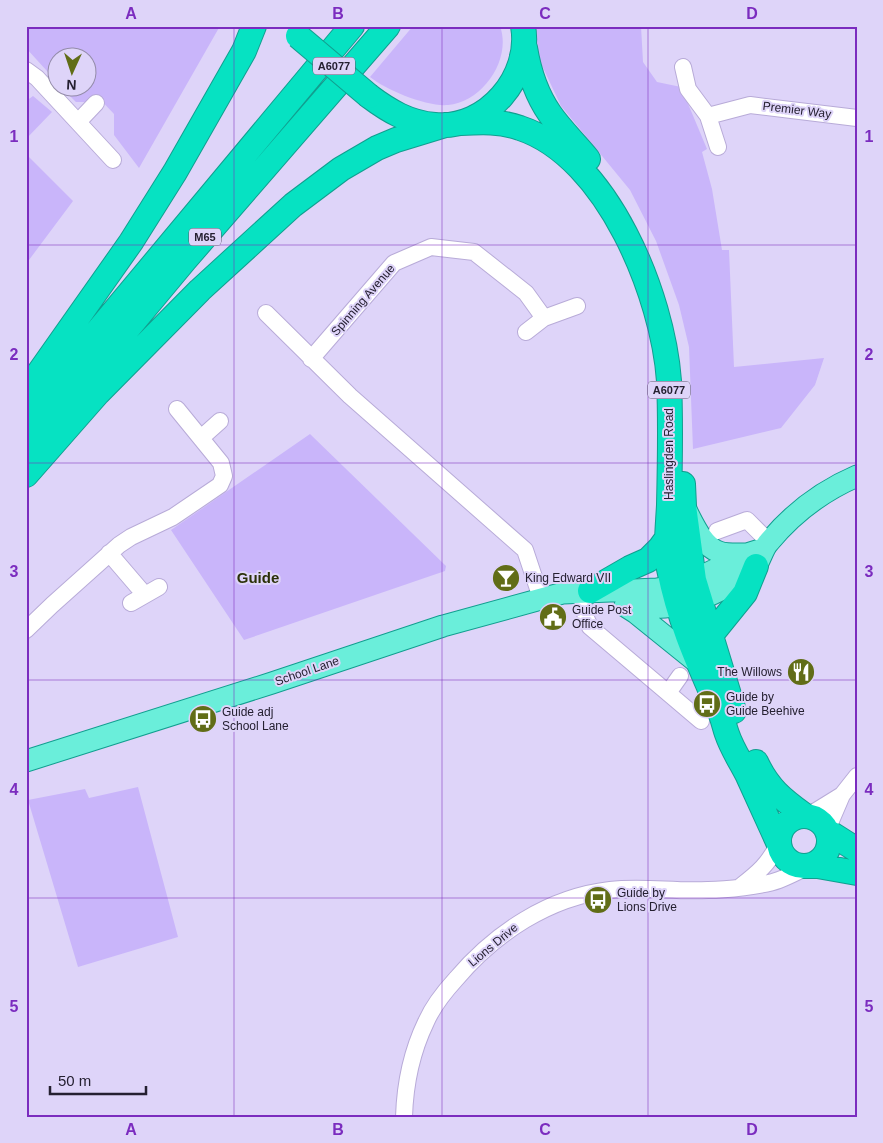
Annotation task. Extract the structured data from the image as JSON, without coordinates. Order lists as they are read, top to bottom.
{
  "streets": {
    "highway": ["A6077", "M65", "Haslingden Road"],
    "main road": ["School Lane"],
    "street": ["Premier Way", "Spinning Avenue", "Lions Drive"]
  },
  "crossings": [
    ["A6077", "Haslingden Road"],
    ["A6077", "Lions Drive"],
    ["Haslingden Road", "School Lane"],
    ["Haslingden Road", "Lions Drive"]
  ],
  "districts": ["Guide"],
  "places": {
    "bar": ["King Edward VII"],
    "public building": ["Guide Post Office"],
    "restaurant": ["The Willows"],
    "bus stop": ["Guide by Guide Beehive", "Guide adj School Lane", "Guide by Lions Drive"]
  },
  "scale_bar": "50 m",
  "north": "bottom",
  "grid": {
    "columns": [
      "A",
      "B",
      "C",
      "D"
    ],
    "rows": [
      "1",
      "2",
      "3",
      "4",
      "5"
    ]
  }
}
